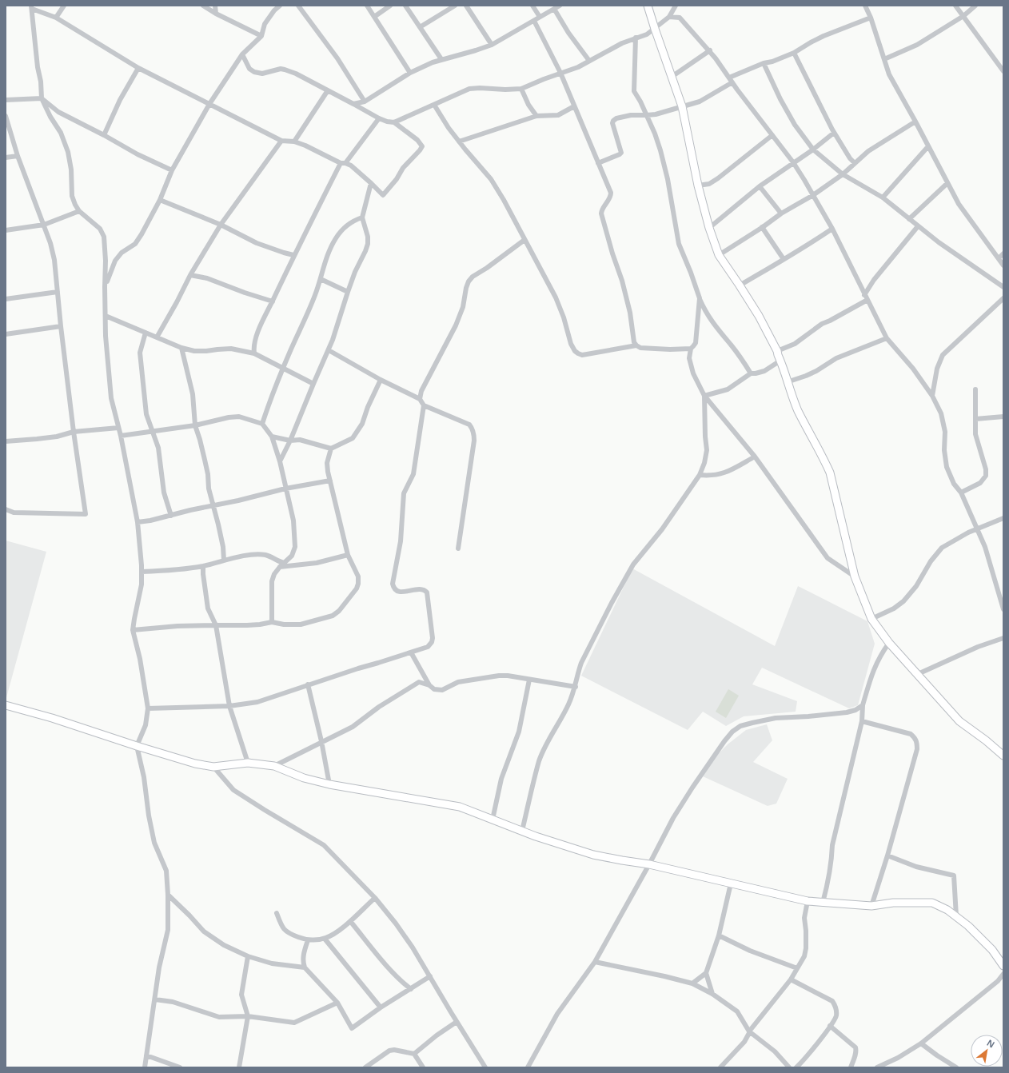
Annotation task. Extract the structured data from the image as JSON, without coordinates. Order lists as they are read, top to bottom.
{
  "north": "top right"
}
